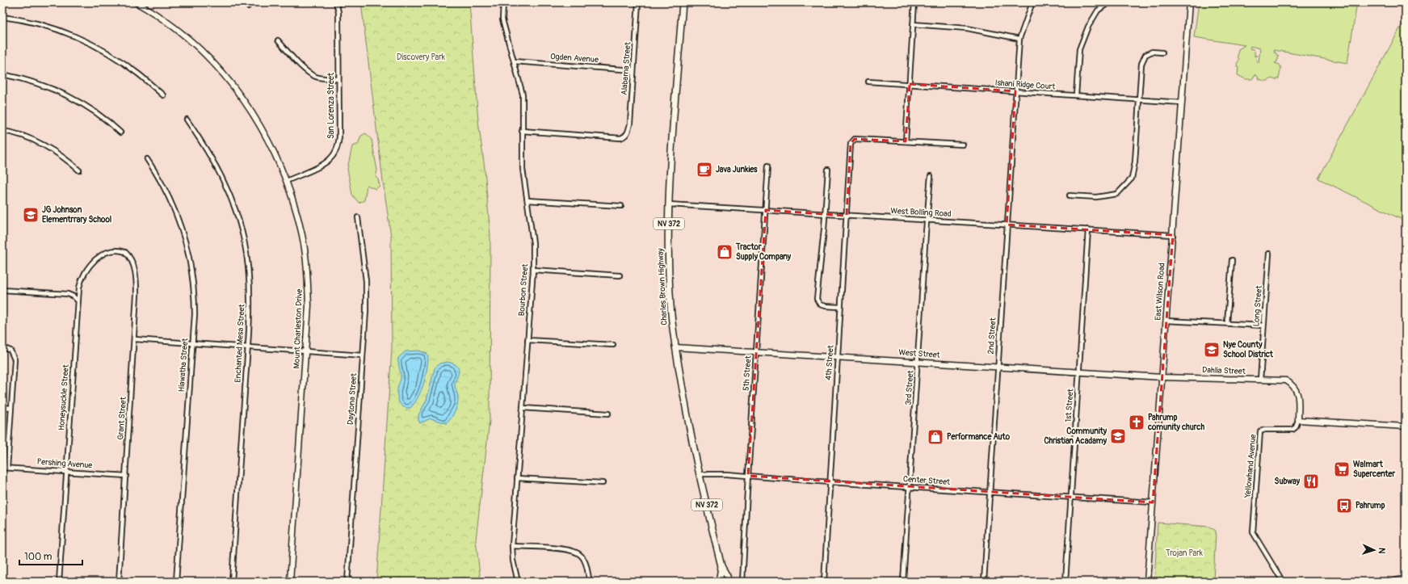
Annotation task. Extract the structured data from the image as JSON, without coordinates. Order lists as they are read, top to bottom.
{
  "streets": {
    "main road": ["NV 372", "Charles Brown Highway"],
    "street": [
      "Ogden Avenue",
      "Alabama Street",
      "Ishani Ridge Court",
      "San Lorenza Street",
      "West Bolling Road",
      "Bourbon Street",
      "East Wilson Road",
      "Long Street",
      "Mount Charleston Drive",
      "2nd Street",
      "Enchanted Mesa Street",
      "West Street",
      "4th Street",
      "Hiawatha Street",
      "Dahlia Street",
      "5th Street",
      "3rd Street",
      "Honeysuckle Street",
      "Daytona Street",
      "1st Street",
      "Grant Street",
      "Pershing Avenue",
      "Yellowhand Avenue",
      "Center Street"
    ]
  },
  "crossings": [
    ["Ogden Avenue", "Alabama Street"],
    ["Ogden Avenue", "Bourbon Street"],
    ["Alabama Street", "Bourbon Street"],
    ["Ishani Ridge Court", "East Wilson Road"],
    ["Ishani Ridge Court", "2nd Street"],
    ["San Lorenza Street", "Mount Charleston Drive"],
    ["West Bolling Road", "Charles Brown Highway"],
    ["West Bolling Road", "East Wilson Road"],
    ["West Bolling Road", "2nd Street"],
    ["West Bolling Road", "4th Street"],
    ["West Bolling Road", "5th Street"],
    ["West Bolling Road", "3rd Street"],
    ["West Bolling Road", "1st Street"],
    ["Charles Brown Highway", "West Street"],
    ["Charles Brown Highway", "Center Street"],
    ["East Wilson Road", "West Street"],
    ["East Wilson Road", "Dahlia Street"],
    ["East Wilson Road", "Center Street"],
    ["Long Street", "Dahlia Street"],
    ["2nd Street", "West Street"],
    ["2nd Street", "Center Street"],
    ["West Street", "4th Street"],
    ["West Street", "Dahlia Street"],
    ["West Street", "5th Street"],
    ["West Street", "3rd Street"],
    ["West Street", "1st Street"],
    ["4th Street", "Center Street"],
    ["Dahlia Street", "Yellowhand Avenue"],
    ["5th Street", "Center Street"],
    ["3rd Street", "Center Street"],
    ["Honeysuckle Street", "Grant Street"],
    ["Honeysuckle Street", "Pershing Avenue"],
    ["1st Street", "Center Street"],
    ["Grant Street", "Pershing Avenue"]
  ],
  "parks": ["Discovery Park", "Trojan Park"],
  "places": {
    "cafe": ["Java Junkies"],
    "school or university": ["JG Johnson Elementrrary School", "Nye County School District", "Community Christian Acadamy"],
    "shop": ["Tractor Supply Company", "Performance Auto"],
    "church": ["Pahrump comunity church"],
    "supermarket": ["Walmart Supercenter"],
    "restaurant": ["Subway"],
    "bus stop": ["Pahrump"]
  },
  "scale_bar": "100 m",
  "north": "right"
}
